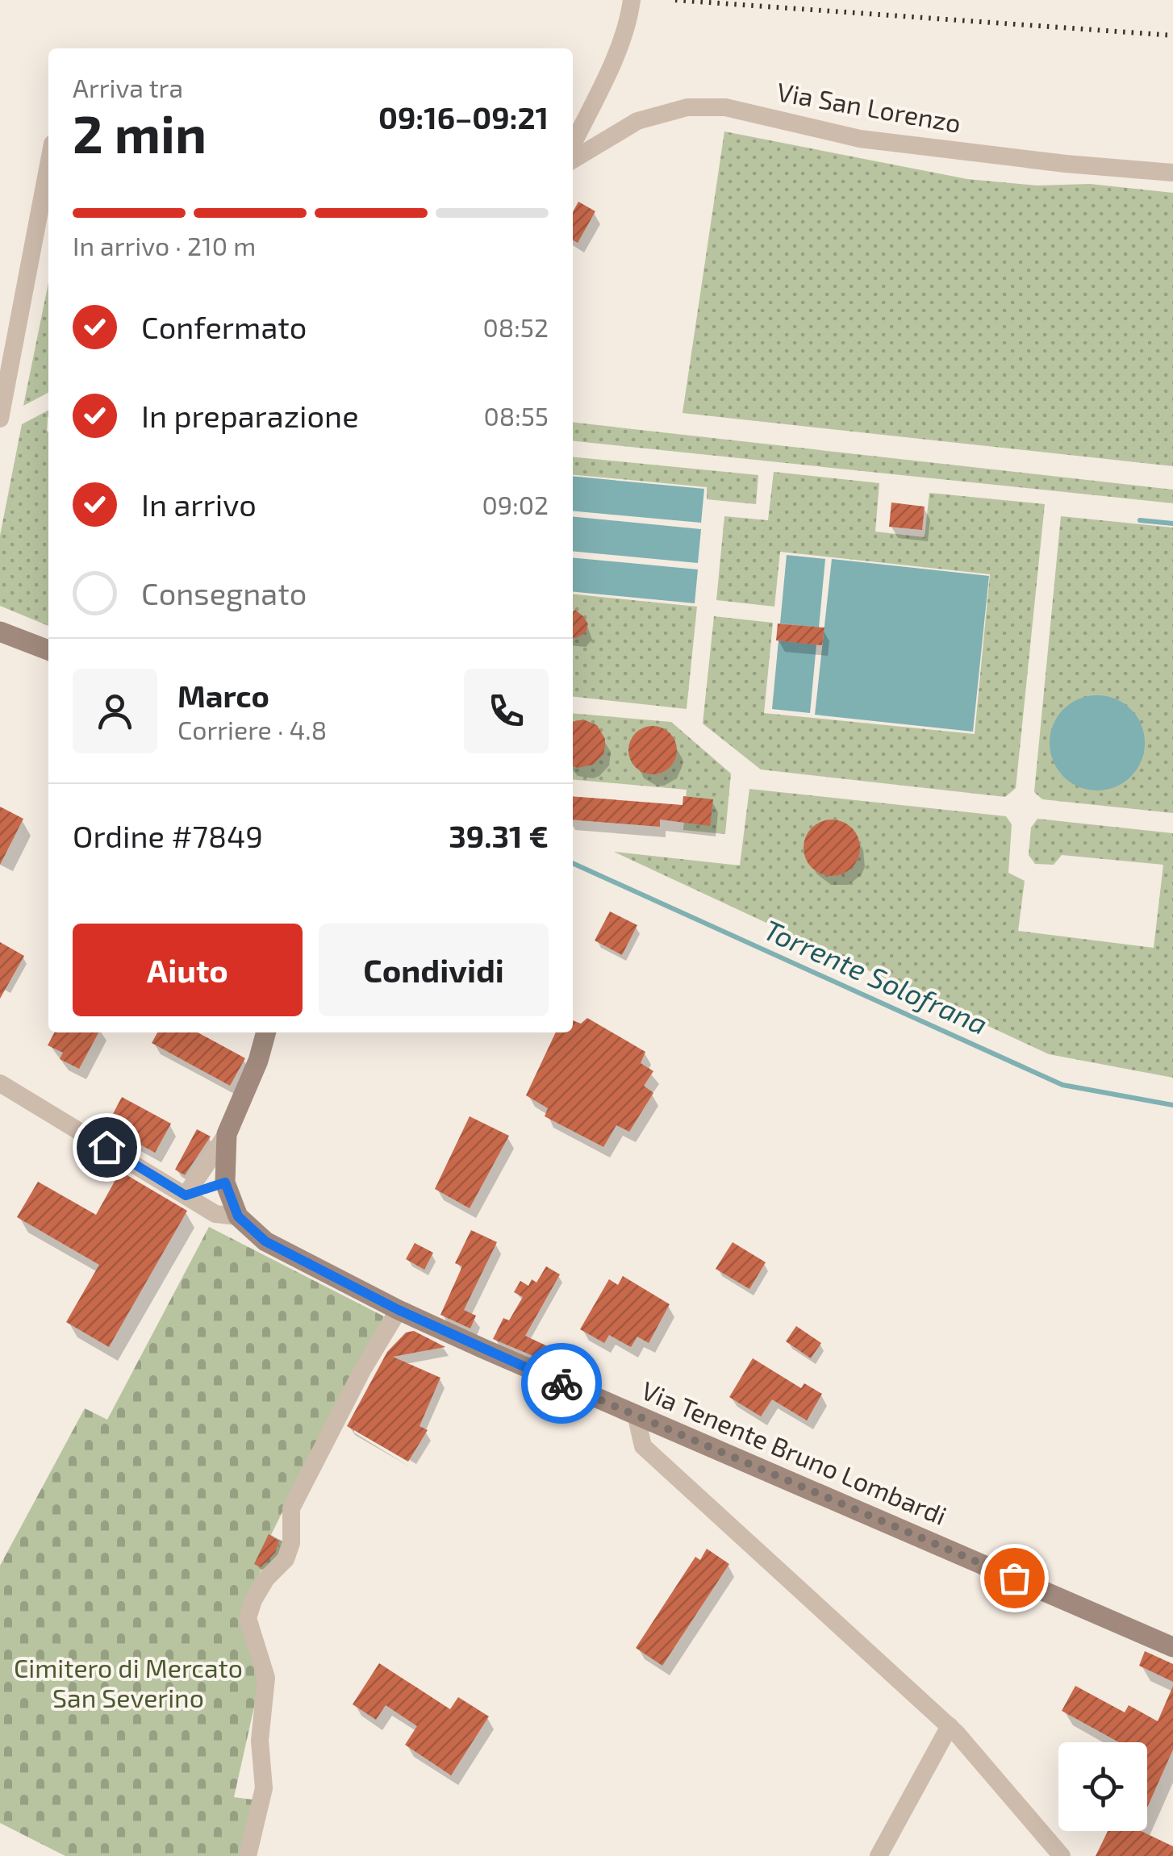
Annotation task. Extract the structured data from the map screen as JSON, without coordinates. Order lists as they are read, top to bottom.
{
  "streets": {
    "main road": ["Via Tenente Bruno Lombardi"],
    "street": ["Via San Lorenzo"]
  },
  "water": ["Torrente Solofrana"],
  "parks": ["Cimitero di Mercato San Severino"],
  "page": {
    "heading": ["2 min", "Arriva tra", "09:16–09:21"],
    "panel": [
      "Marco",
      "Corriere · 4.8",
      "Ordine #7849",
      "39.31 €"
    ],
    "bar": "In arrivo · 210 m",
    "list": [
      ["Confermato", "08:52"],
      ["In preparazione", "08:55"],
      ["In arrivo", "09:02"],
      "Consegnato"
    ],
    "buttons": ["Aiuto", "Condividi"]
  }
}
